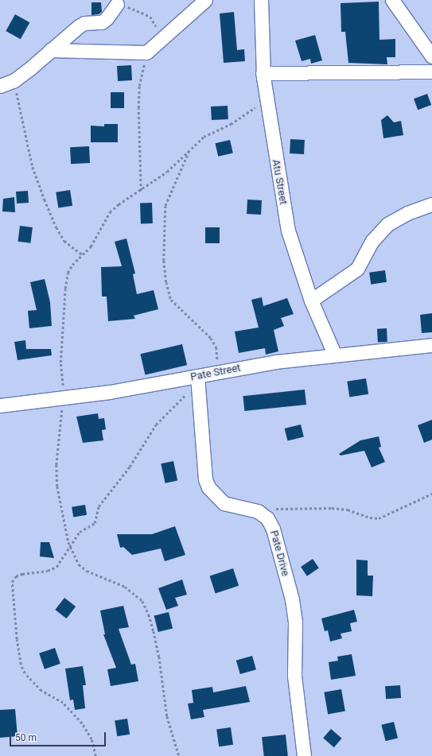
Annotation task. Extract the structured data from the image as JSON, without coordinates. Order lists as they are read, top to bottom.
{
  "streets": {
    "street": ["Atu Street", "Pate Street", "Pate Drive"]
  },
  "crossings": [
    ["Atu Street", "Pate Street"],
    ["Pate Street", "Pate Drive"]
  ],
  "scale_bar": "50 m"
}
